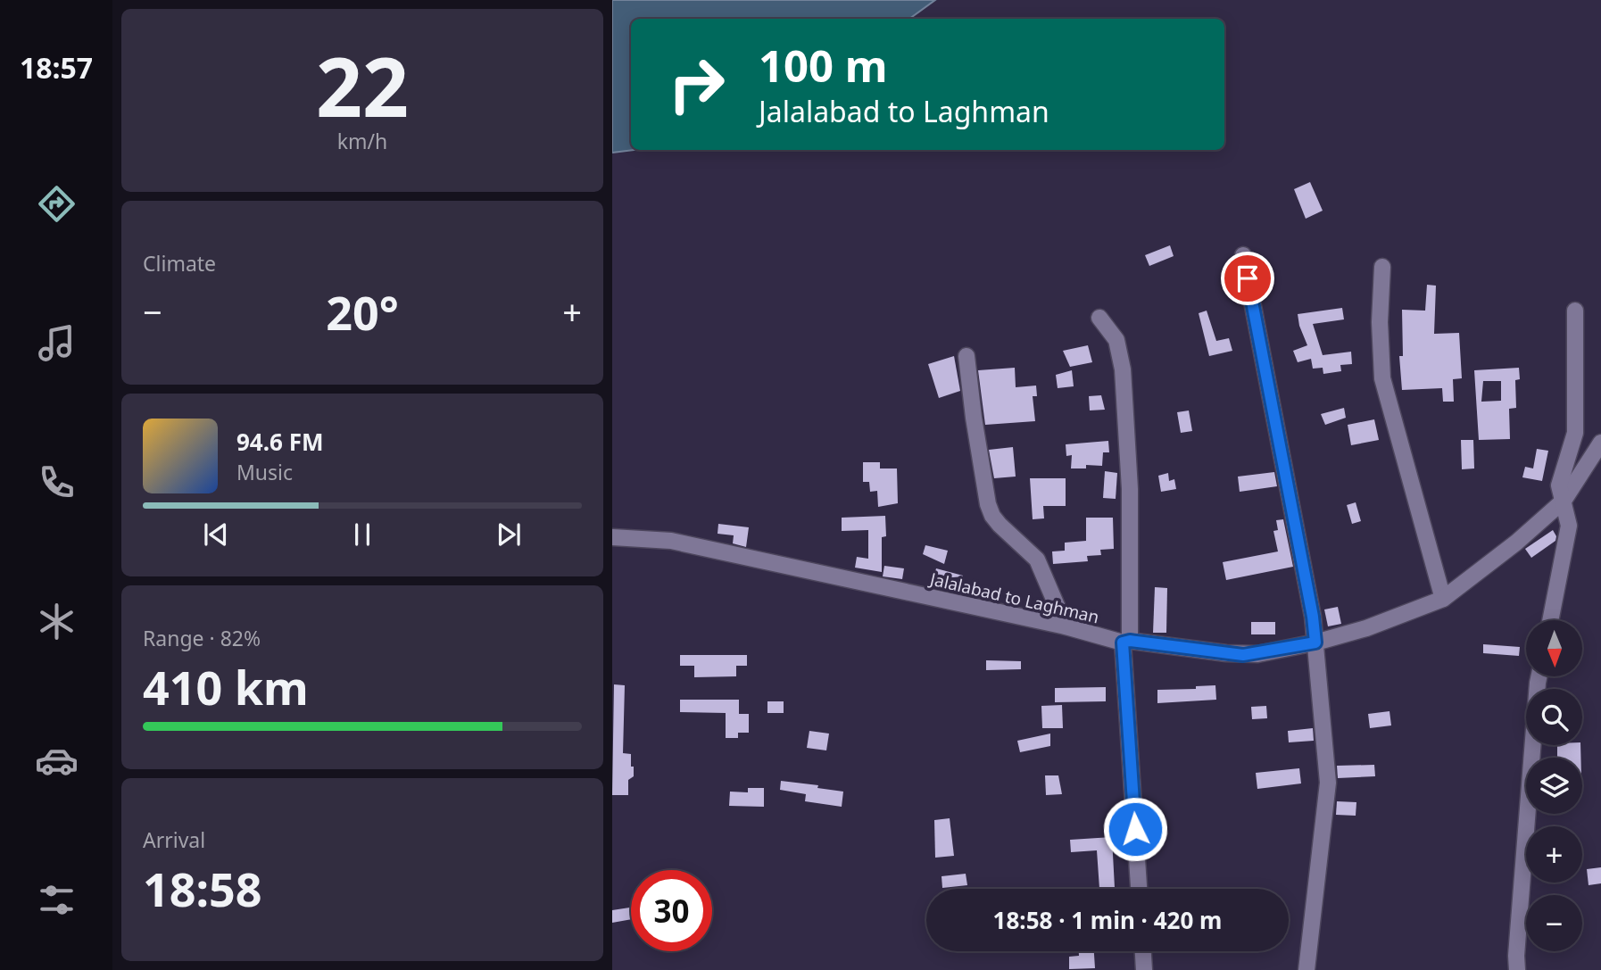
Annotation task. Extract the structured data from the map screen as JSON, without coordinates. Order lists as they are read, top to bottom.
{
  "streets": {
    "street": ["Jalalabad to Laghman"]
  },
  "north": "bottom",
  "page": {
    "tabs": "18:57",
    "tile": [
      ["22", "km/h"],
      "Climate",
      ["Range · 82%", "410 km"],
      ["Arrival", "18:58"]
    ],
    "turn": ["100 m", "Jalalabad to Laghman"],
    "heat": ["−", "20°", "+"],
    "song": ["94.6 FM", "Music"],
    "map_buttons": ["+", "−"],
    "limit": "30",
    "trip": "18:58 · 1 min · 420 m"
  }
}
